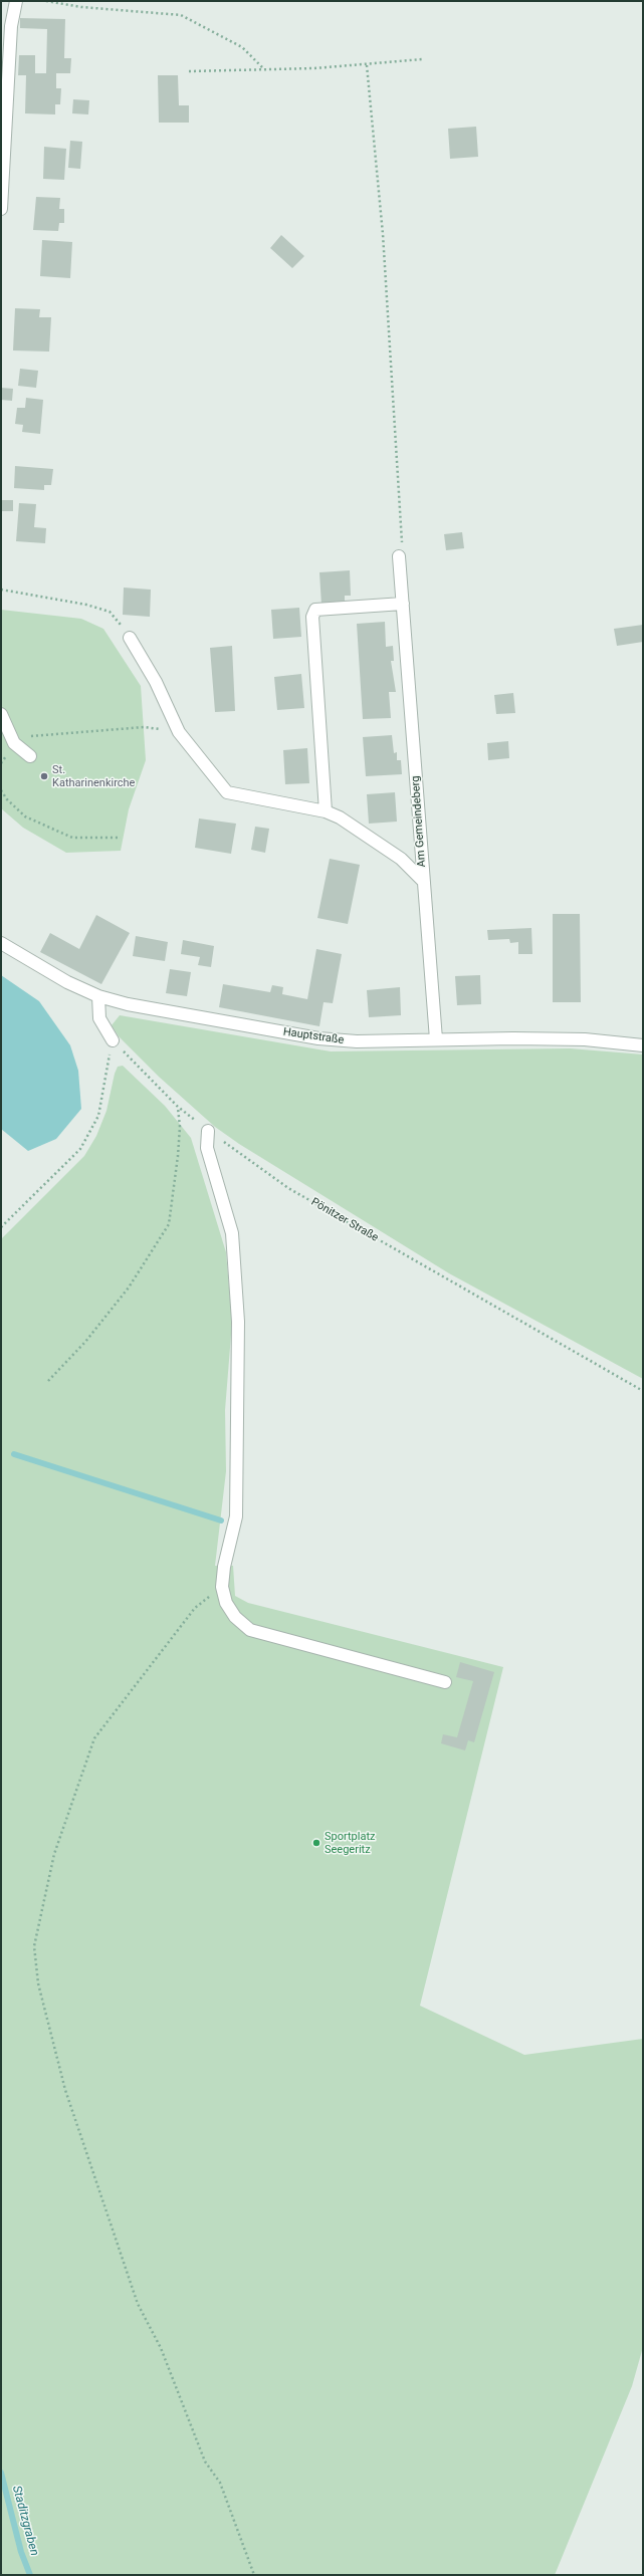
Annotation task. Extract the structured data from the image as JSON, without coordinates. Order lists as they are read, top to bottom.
{
  "streets": {
    "street": ["Am Gemeindeberg", "Hauptstraße"],
    "path": ["Pönitzer Straße"]
  },
  "crossings": [
    ["Am Gemeindeberg", "Hauptstraße"]
  ],
  "water": ["Staditzgraben"],
  "places": ["St. Katharinenkirche", "Sportplatz Seegeritz"]
}
